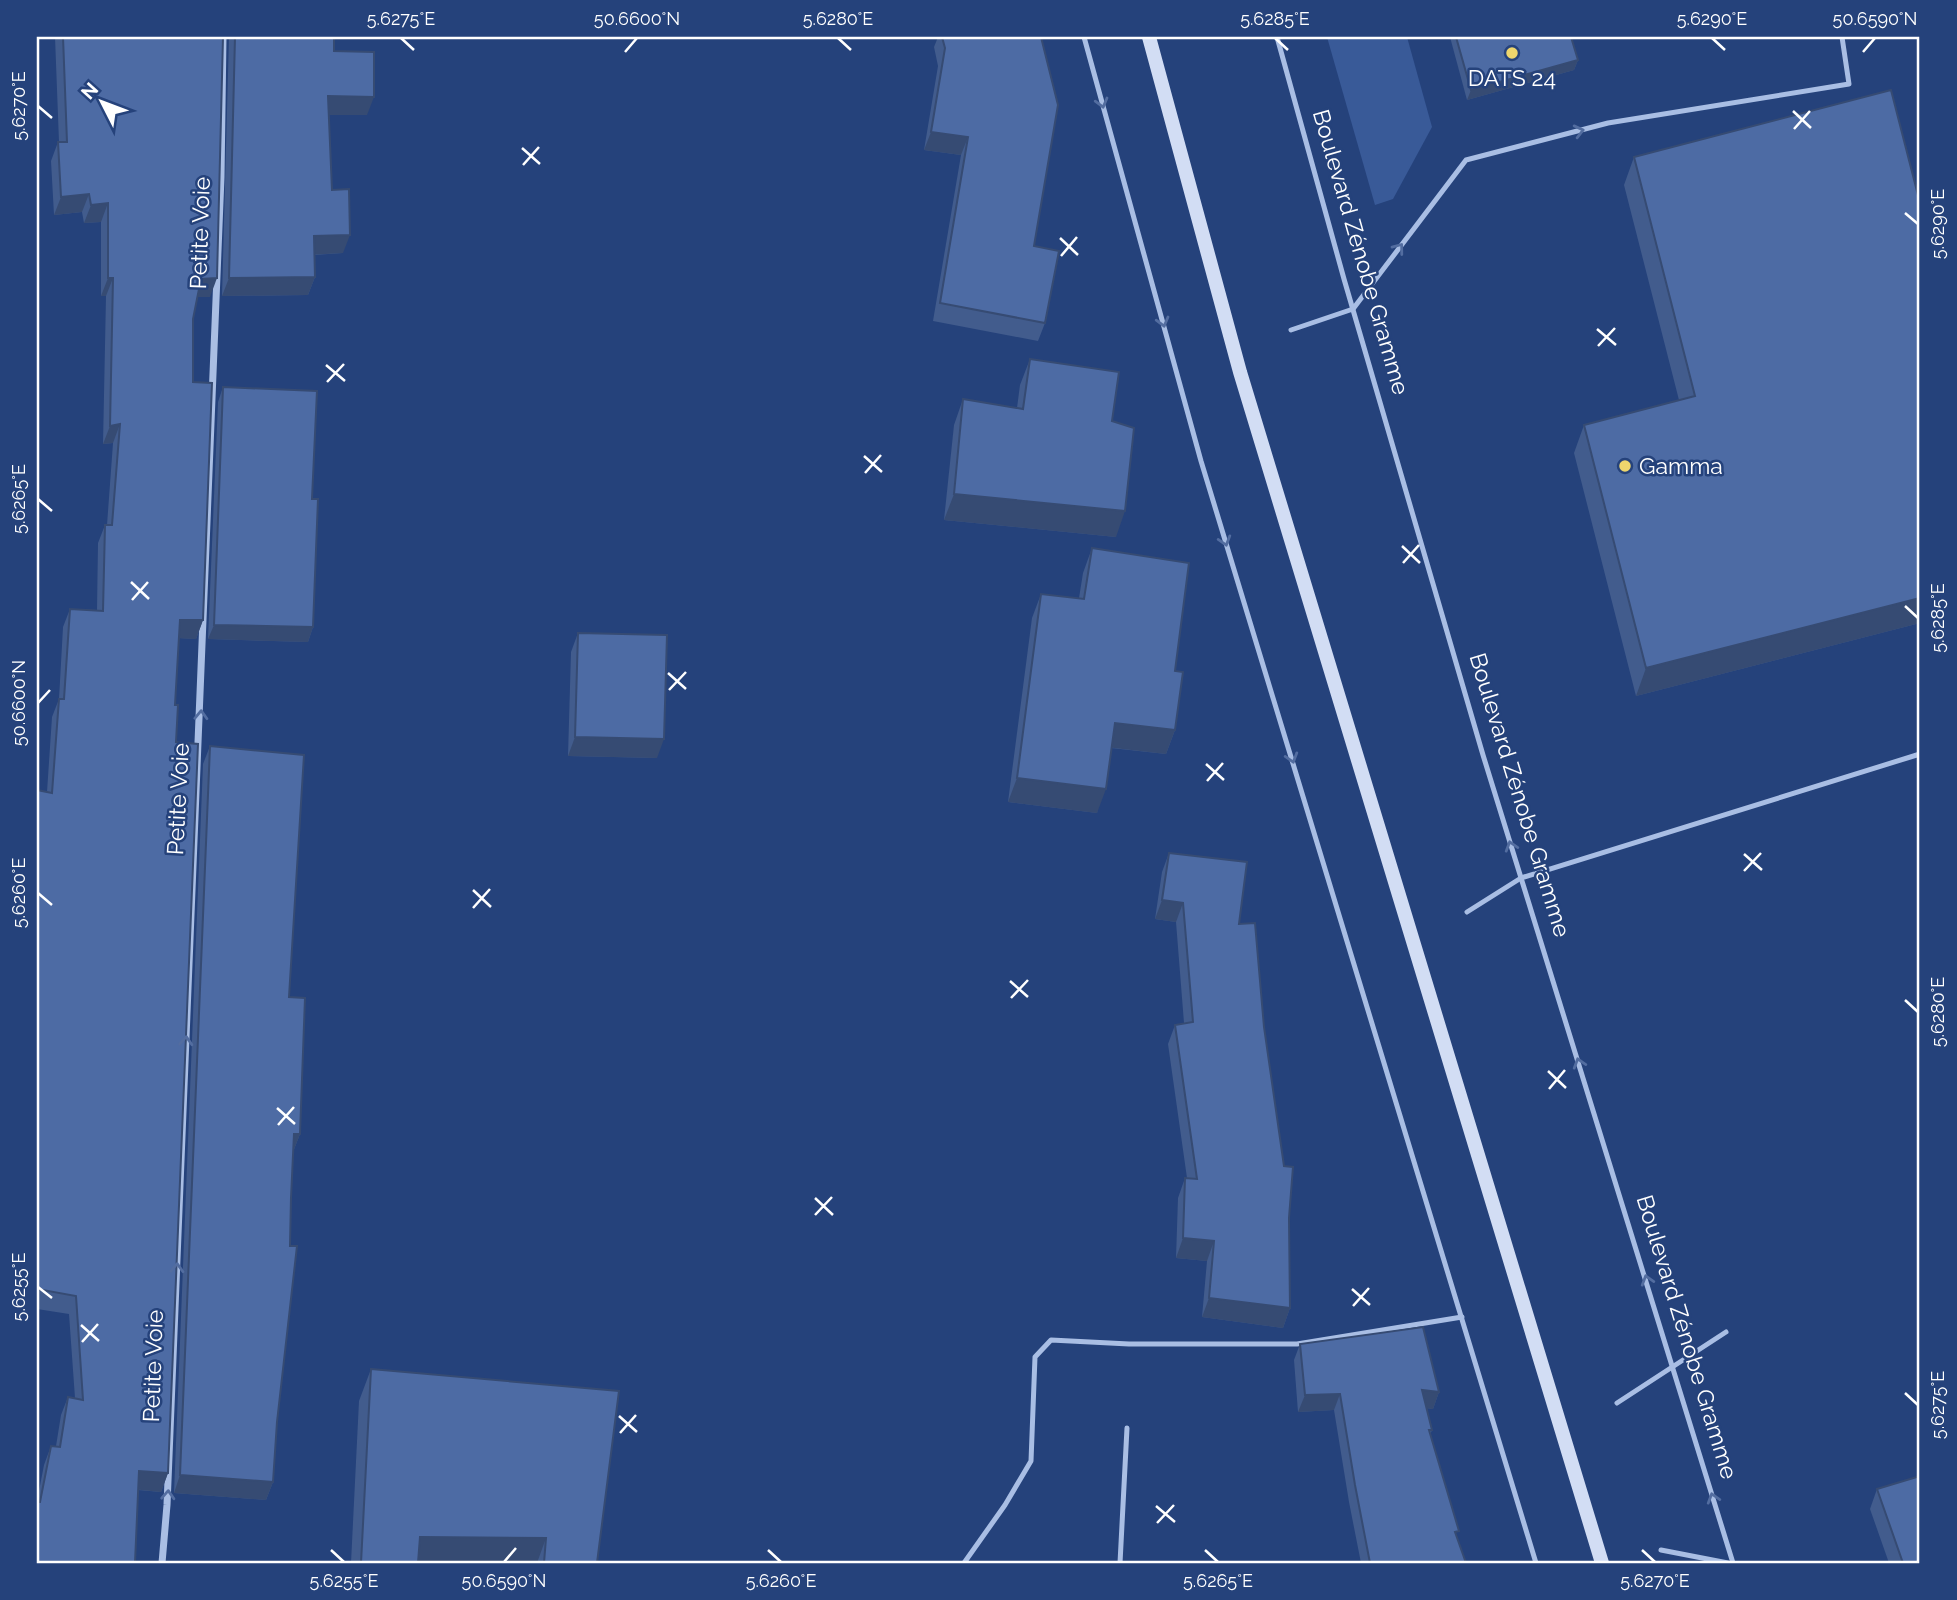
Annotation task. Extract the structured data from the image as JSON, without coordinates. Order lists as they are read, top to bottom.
{
  "streets": {
    "street": ["Petite Voie"],
    "lane": ["Boulevard Zénobe Gramme"]
  },
  "one_way": ["Petite Voie", "Boulevard Zénobe Gramme"],
  "places": ["DATS 24", "Gamma"],
  "north": "top left",
  "coordinates": [
    "5.6275°E",
    "50.6600°N",
    "5.6280°E",
    "5.6285°E",
    "5.6290°E",
    "50.6590°N",
    "5.6270°E",
    "5.6265°E",
    "5.6260°E",
    "5.6255°E"
  ]
}
